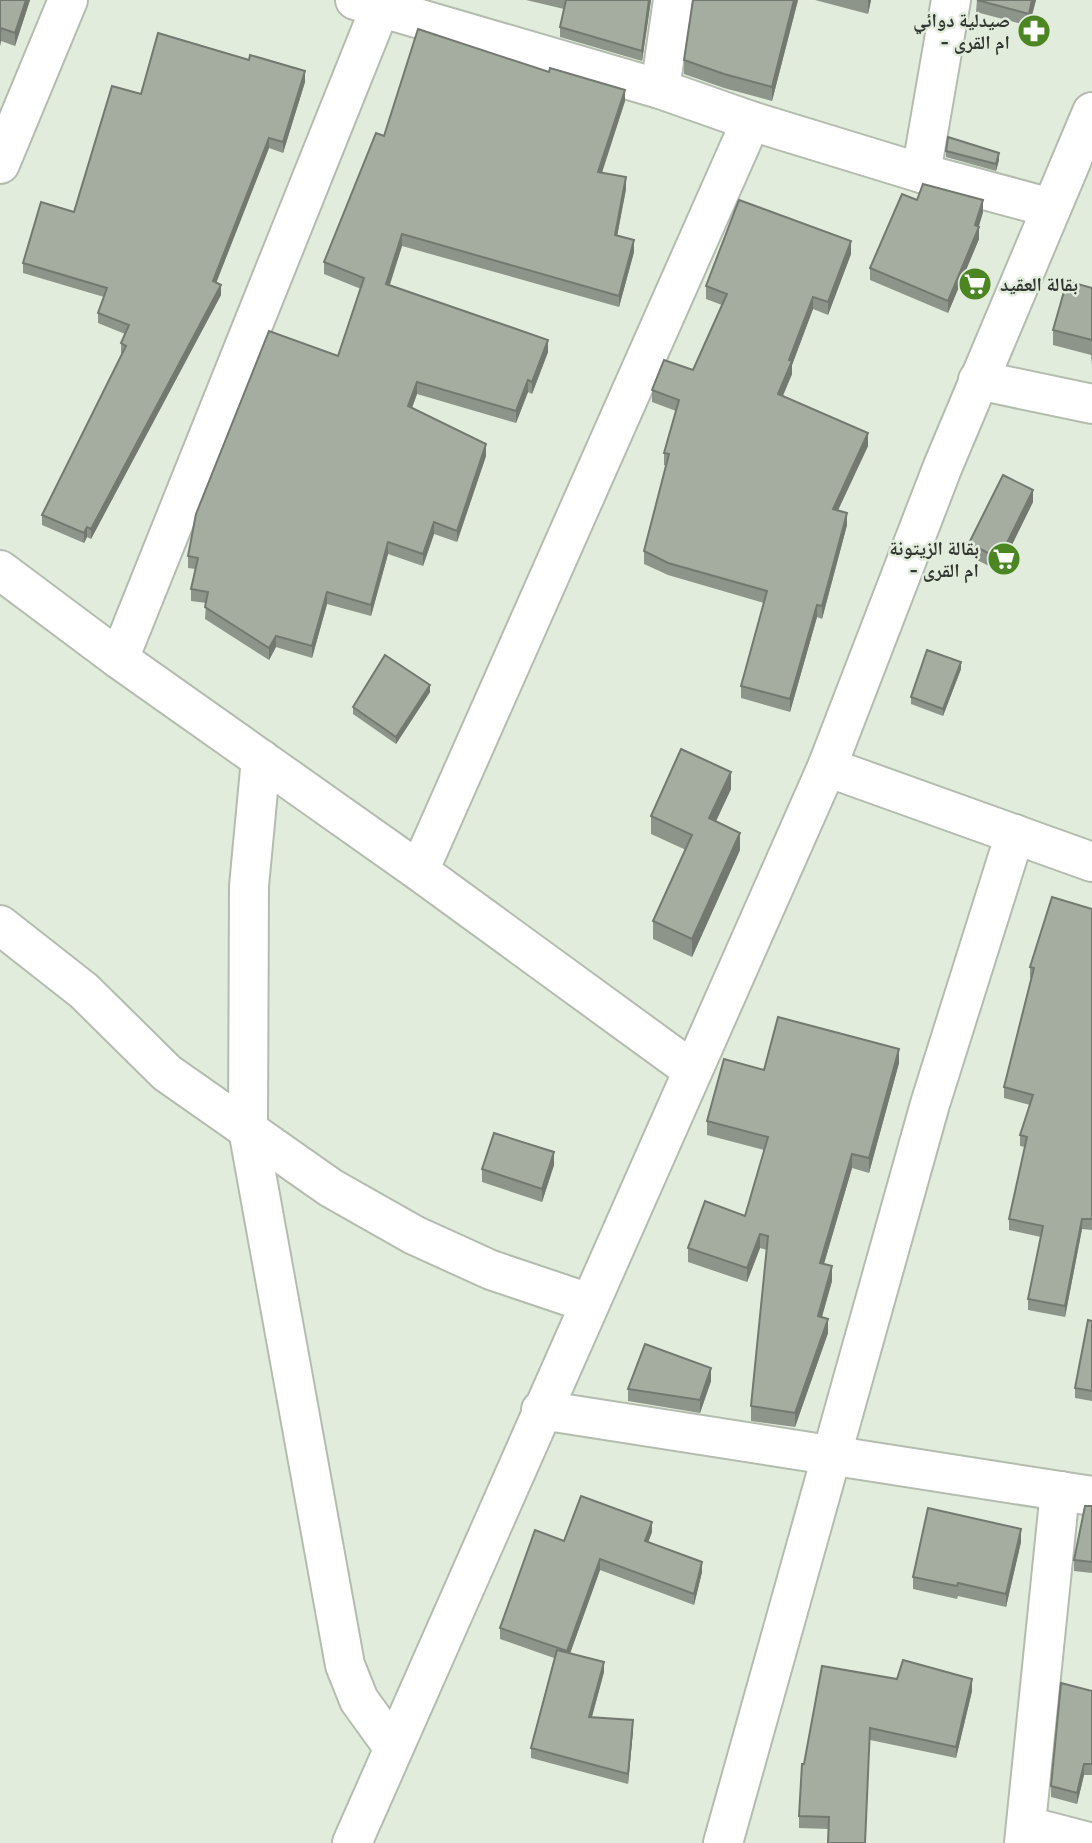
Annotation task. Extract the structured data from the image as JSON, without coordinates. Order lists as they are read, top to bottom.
{
  "places": {
    "pharmacy": ["صيدلية دوائي - ام القرى"],
    "supermarket": ["بقالة العقيد", "بقالة الزيتونة - ام القرى"]
  }
}
